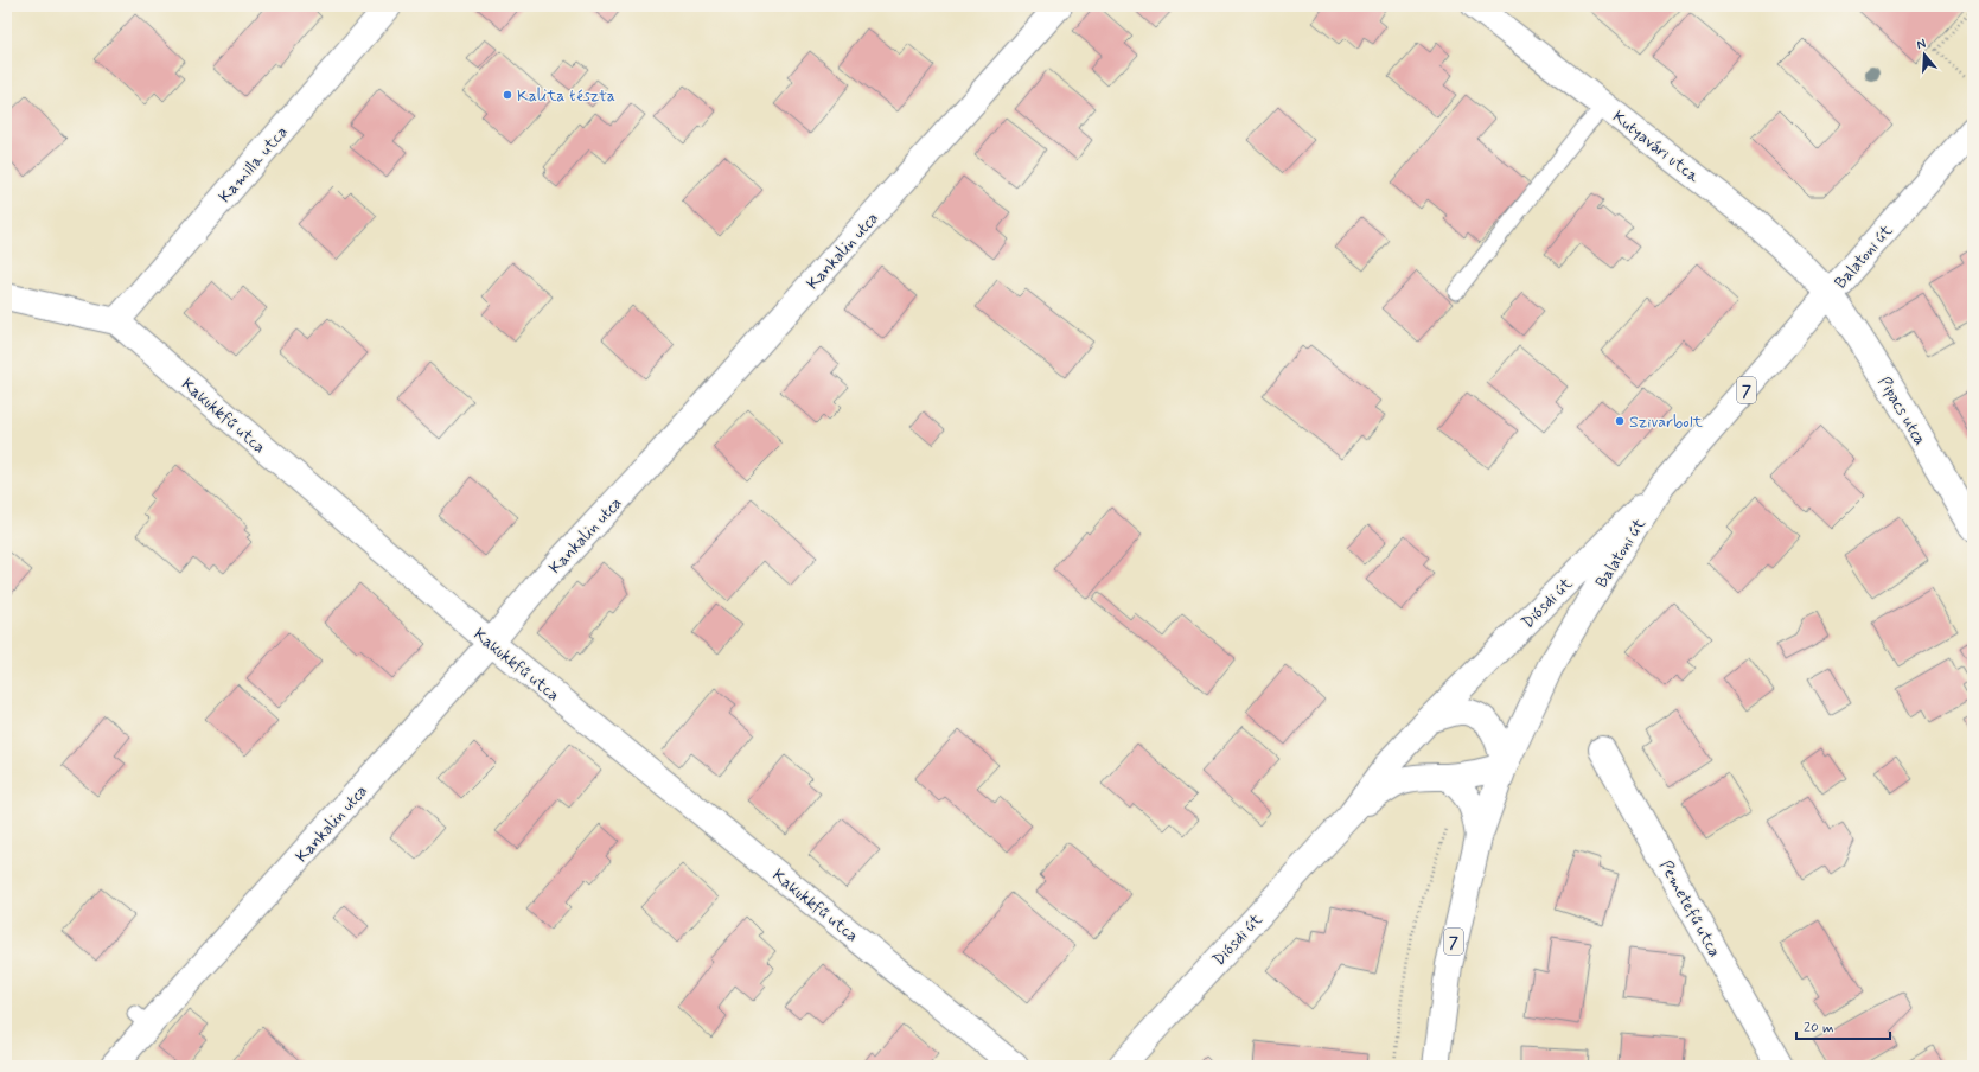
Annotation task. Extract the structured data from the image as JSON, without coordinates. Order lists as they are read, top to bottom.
{
  "streets": {
    "street": [
      "Kutyavári utca",
      "Kamilla utca",
      "Kankalin utca",
      "Balatoni út",
      "7",
      "Pipacs utca",
      "Kakukkfű utca",
      "Diósdi út",
      "Pemetefű utca"
    ]
  },
  "crossings": [
    ["Kutyavári utca", "Balatoni út"],
    ["Kutyavári utca", "Pipacs utca"],
    ["Kamilla utca", "Kakukkfű utca"],
    ["Kankalin utca", "Kakukkfű utca"],
    ["Balatoni út", "Pipacs utca"],
    ["Balatoni út", "Diósdi út"]
  ],
  "places": ["Kalita tészta", "Szivarbolt"],
  "scale_bar": "20 m",
  "north": "top"
}
